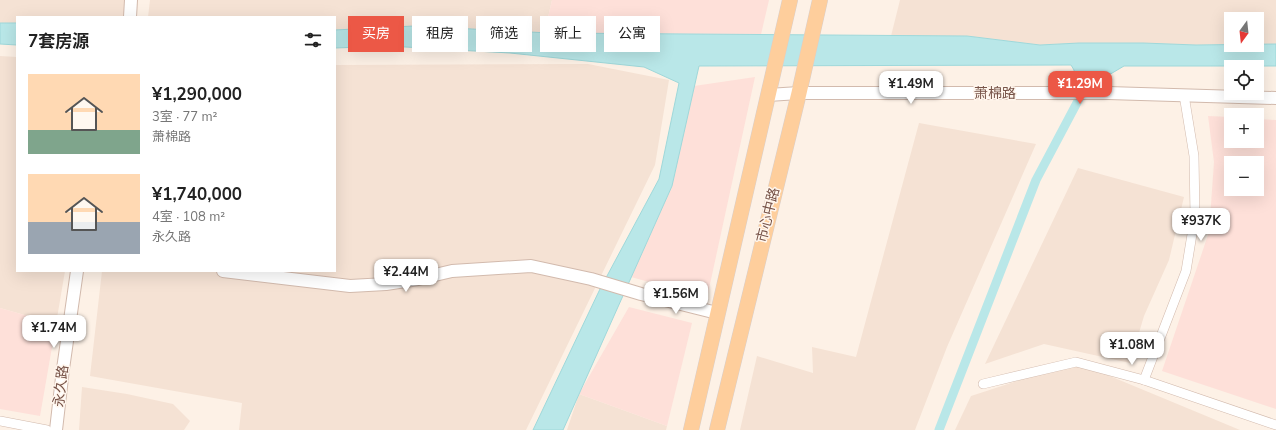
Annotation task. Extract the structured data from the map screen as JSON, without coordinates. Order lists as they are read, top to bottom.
{
  "streets": {
    "main road": ["市心中路"],
    "street": ["萧棉路", "永久路"]
  },
  "crossings": [
    ["萧棉路", "市心中路"]
  ],
  "north": "bottom",
  "page": {
    "map_buttons": ["+", "−"],
    "chip": [
      "买房",
      "租房",
      "筛选",
      "新上",
      "公寓"
    ],
    "heading": "7套房源",
    "list": [
      {
        "name": "¥1,290,000",
        "note": "3室 · 77 m² · 萧棉路"
      },
      {
        "name": "¥1,740,000",
        "note": "4室 · 108 m² · 永久路"
      }
    ],
    "price": [
      "¥1.49M",
      "¥1.29M",
      "¥937K",
      "¥2.44M",
      "¥1.56M",
      "¥1.74M",
      "¥1.08M"
    ]
  }
}
